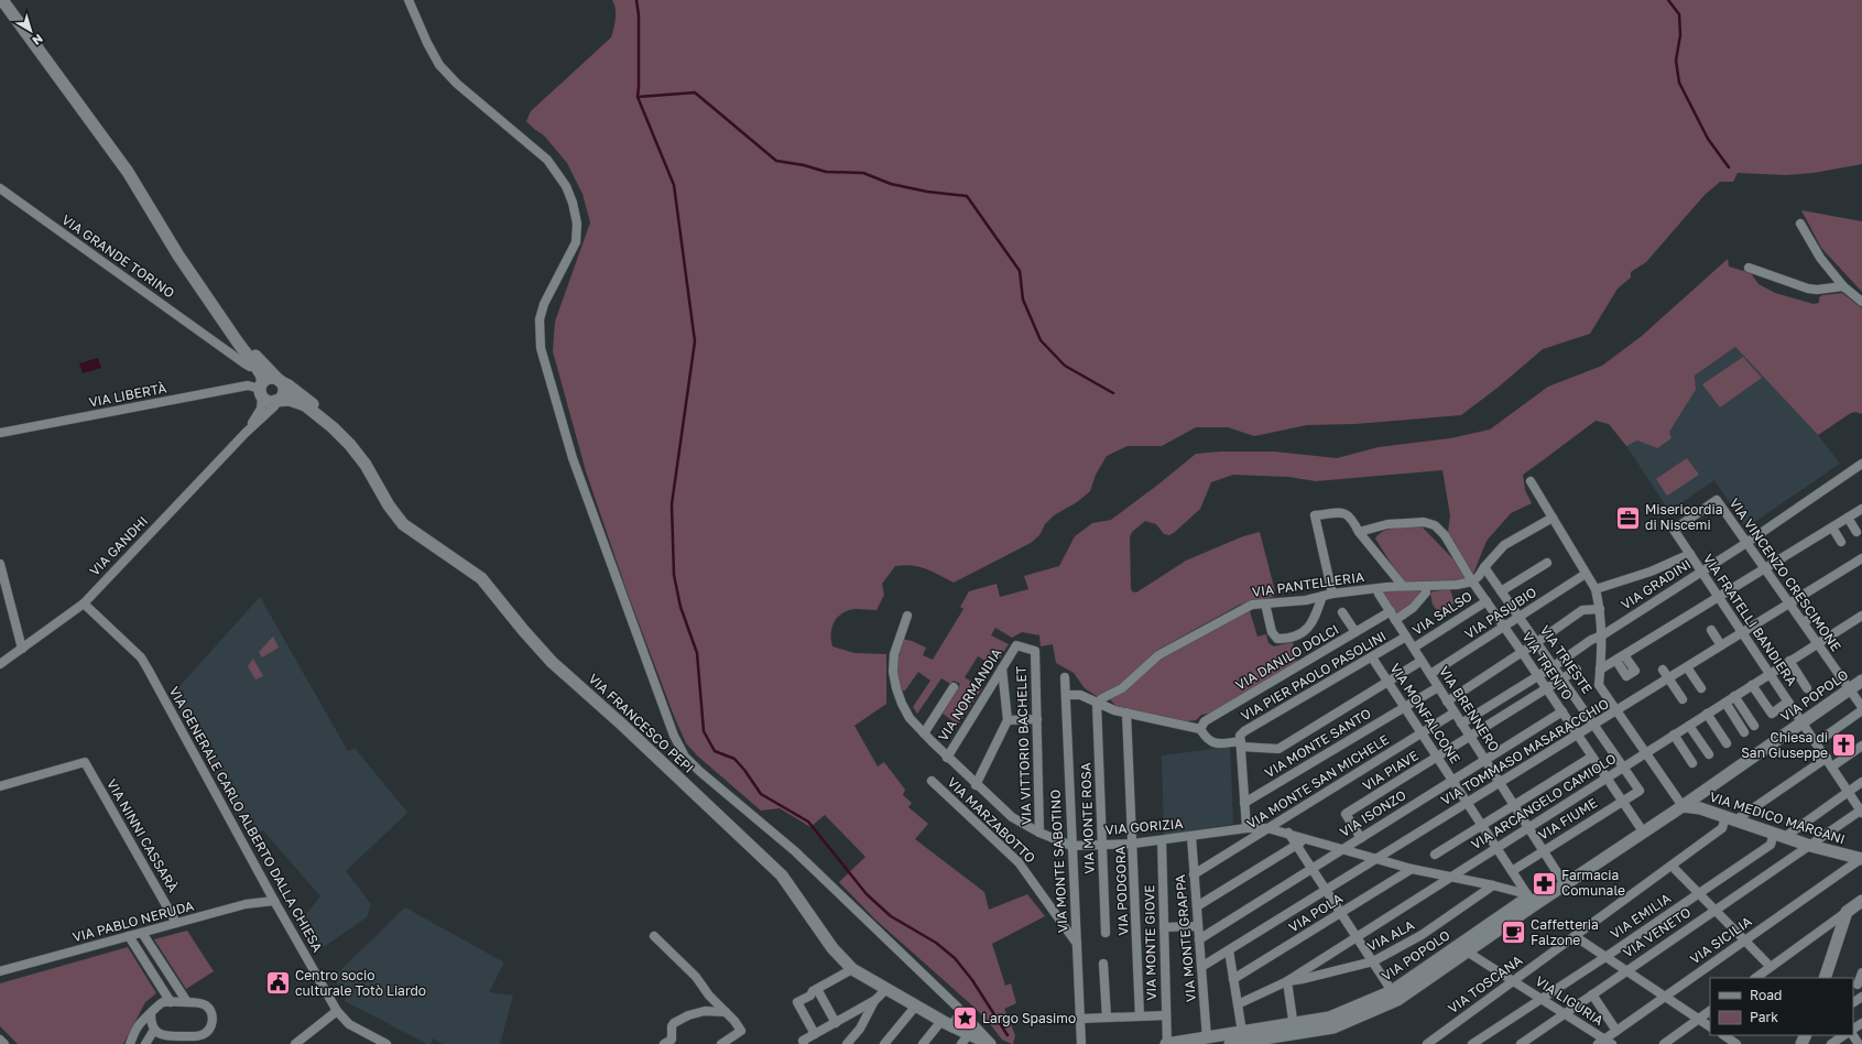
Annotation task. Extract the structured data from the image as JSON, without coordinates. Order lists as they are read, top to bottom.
{
  "streets": {
    "main road": ["VIA POPOLO", "VIA FRANCESCO PEPI", "VIA MEDICO MARGANI"],
    "street": [
      "VIA GRANDE TORINO",
      "VIA LIBERTÀ",
      "VIA GANDHI",
      "VIA VINCENZO CRESCIMONE",
      "VIA PANTELLERIA",
      "VIA GRADINI",
      "VIA SALSO",
      "VIA PASUBIO",
      "VIA FRATELLI BANDIERA",
      "VIA DANILO DOLCI",
      "VIA TRIESTE",
      "VIA TRENTO",
      "VIA PIER PAOLO PASOLINI",
      "VIA NORMANDIA",
      "VIA BRENNERO",
      "VIA MONFALCONE",
      "VIA MONTE SANTO",
      "VIA VITTORIO BACHELET",
      "VIA TOMMASO MASARACCHIO",
      "VIA PIAVE",
      "VIA MONTE SAN MICHELE",
      "VIA ARCANGELO CAMIOLO",
      "VIA ISONZO",
      "VIA MONTE ROSA",
      "VIA GENERALE CARLO ALBERTO DALLA CHIESA",
      "VIA FIUME",
      "VIA MARZABOTTO",
      "VIA GORIZIA",
      "VIA NINNI CASSARÀ",
      "VIA MONTE SABOTINO",
      "VIA PODGORA",
      "VIA POLA",
      "VIA EMILIA",
      "VIA PABLO NERUDA",
      "VIA VENETO",
      "VIA ALA",
      "VIA MONTE GRAPPA",
      "VIA SICILIA",
      "VIA MONTE GIOVE",
      "VIA TOSCANA",
      "VIA LIGURIA"
    ]
  },
  "crossings": [
    ["VIA GANDHI", "VIA GENERALE CARLO ALBERTO DALLA CHIESA"],
    ["VIA VINCENZO CRESCIMONE", "VIA GRADINI"],
    ["VIA VINCENZO CRESCIMONE", "VIA FRATELLI BANDIERA"],
    ["VIA VINCENZO CRESCIMONE", "VIA POPOLO"],
    ["VIA VINCENZO CRESCIMONE", "VIA TOMMASO MASARACCHIO"],
    ["VIA VINCENZO CRESCIMONE", "VIA ARCANGELO CAMIOLO"],
    ["VIA PANTELLERIA", "VIA TRENTO"],
    ["VIA PANTELLERIA", "VIA MONTE ROSA"],
    ["VIA GRADINI", "VIA FRATELLI BANDIERA"],
    ["VIA GRADINI", "VIA TRIESTE"],
    ["VIA GRADINI", "VIA TRENTO"],
    ["VIA GRADINI", "VIA BRENNERO"],
    ["VIA SALSO", "VIA TRENTO"],
    ["VIA SALSO", "VIA BRENNERO"],
    ["VIA PASUBIO", "VIA TRIESTE"],
    ["VIA PASUBIO", "VIA TRENTO"],
    ["VIA PASUBIO", "VIA BRENNERO"],
    ["VIA FRATELLI BANDIERA", "VIA POPOLO"],
    ["VIA FRATELLI BANDIERA", "VIA TOMMASO MASARACCHIO"],
    ["VIA FRATELLI BANDIERA", "VIA ARCANGELO CAMIOLO"],
    ["VIA FRATELLI BANDIERA", "VIA EMILIA"],
    ["VIA FRATELLI BANDIERA", "VIA VENETO"],
    ["VIA DANILO DOLCI", "VIA BRENNERO"],
    ["VIA TRIESTE", "VIA TOMMASO MASARACCHIO"],
    ["VIA TRIESTE", "VIA PIAVE"],
    ["VIA TRIESTE", "VIA ARCANGELO CAMIOLO"],
    ["VIA TRIESTE", "VIA FIUME"],
    ["VIA TRENTO", "VIA POPOLO"],
    ["VIA TRENTO", "VIA TOMMASO MASARACCHIO"],
    ["VIA TRENTO", "VIA PIAVE"],
    ["VIA TRENTO", "VIA ARCANGELO CAMIOLO"],
    ["VIA TRENTO", "VIA ISONZO"],
    ["VIA TRENTO", "VIA FIUME"],
    ["VIA PIER PAOLO PASOLINI", "VIA BRENNERO"],
    ["VIA PIER PAOLO PASOLINI", "VIA MONFALCONE"],
    ["VIA NORMANDIA", "VIA VITTORIO BACHELET"],
    ["VIA NORMANDIA", "VIA GORIZIA"],
    ["VIA POPOLO", "VIA BRENNERO"],
    ["VIA POPOLO", "VIA MONFALCONE"],
    ["VIA POPOLO", "VIA MEDICO MARGANI"],
    ["VIA POPOLO", "VIA GORIZIA"],
    ["VIA POPOLO", "VIA MONTE GRAPPA"],
    ["VIA POPOLO", "VIA MONTE GIOVE"],
    ["VIA POPOLO", "VIA LIGURIA"],
    ["VIA BRENNERO", "VIA MONTE SANTO"],
    ["VIA BRENNERO", "VIA TOMMASO MASARACCHIO"],
    ["VIA BRENNERO", "VIA PIAVE"],
    ["VIA BRENNERO", "VIA MONTE SAN MICHELE"],
    ["VIA BRENNERO", "VIA ARCANGELO CAMIOLO"],
    ["VIA BRENNERO", "VIA ISONZO"],
    ["VIA BRENNERO", "VIA FIUME"],
    ["VIA MONFALCONE", "VIA MONTE SANTO"],
    ["VIA MONFALCONE", "VIA TOMMASO MASARACCHIO"],
    ["VIA MONFALCONE", "VIA PIAVE"],
    ["VIA MONFALCONE", "VIA MONTE SAN MICHELE"],
    ["VIA MONFALCONE", "VIA ARCANGELO CAMIOLO"],
    ["VIA MONFALCONE", "VIA ISONZO"],
    ["VIA MONFALCONE", "VIA FIUME"],
    ["VIA MONFALCONE", "VIA GORIZIA"],
    ["VIA VITTORIO BACHELET", "VIA GORIZIA"],
    ["VIA TOMMASO MASARACCHIO", "VIA GORIZIA"],
    ["VIA TOMMASO MASARACCHIO", "VIA MONTE GRAPPA"],
    ["VIA PIAVE", "VIA ISONZO"],
    ["VIA MONTE SAN MICHELE", "VIA GORIZIA"],
    ["VIA MONTE SAN MICHELE", "VIA MONTE GRAPPA"],
    ["VIA ARCANGELO CAMIOLO", "VIA GORIZIA"],
    ["VIA ARCANGELO CAMIOLO", "VIA ALA"],
    ["VIA ISONZO", "VIA GORIZIA"],
    ["VIA ISONZO", "VIA MONTE GRAPPA"],
    ["VIA MONTE ROSA", "VIA GORIZIA"],
    ["VIA MEDICO MARGANI", "VIA EMILIA"],
    ["VIA MEDICO MARGANI", "VIA VENETO"],
    ["VIA MEDICO MARGANI", "VIA SICILIA"],
    ["VIA MEDICO MARGANI", "VIA TOSCANA"],
    ["VIA GENERALE CARLO ALBERTO DALLA CHIESA", "VIA PABLO NERUDA"],
    ["VIA MARZABOTTO", "VIA MONTE SABOTINO"],
    ["VIA GORIZIA", "VIA MONTE SABOTINO"],
    ["VIA GORIZIA", "VIA PODGORA"],
    ["VIA GORIZIA", "VIA POLA"],
    ["VIA GORIZIA", "VIA ALA"],
    ["VIA GORIZIA", "VIA MONTE GRAPPA"],
    ["VIA GORIZIA", "VIA MONTE GIOVE"],
    ["VIA NINNI CASSARÀ", "VIA PABLO NERUDA"],
    ["VIA EMILIA", "VIA LIGURIA"],
    ["VIA VENETO", "VIA LIGURIA"],
    ["VIA SICILIA", "VIA LIGURIA"],
    ["VIA TOSCANA", "VIA LIGURIA"]
  ],
  "places": {
    "office": ["Misericordia di Niscemi"],
    "church": ["Chiesa di San Giuseppe"],
    "pharmacy": ["Farmacia Comunale"],
    "cafe": ["Caffetteria Falzone"],
    "public building": ["Centro socio culturale Totò Liardo"],
    "place": ["Largo Spasimo"]
  },
  "legend": ["Road", "Park"],
  "north": "bottom right"
}
